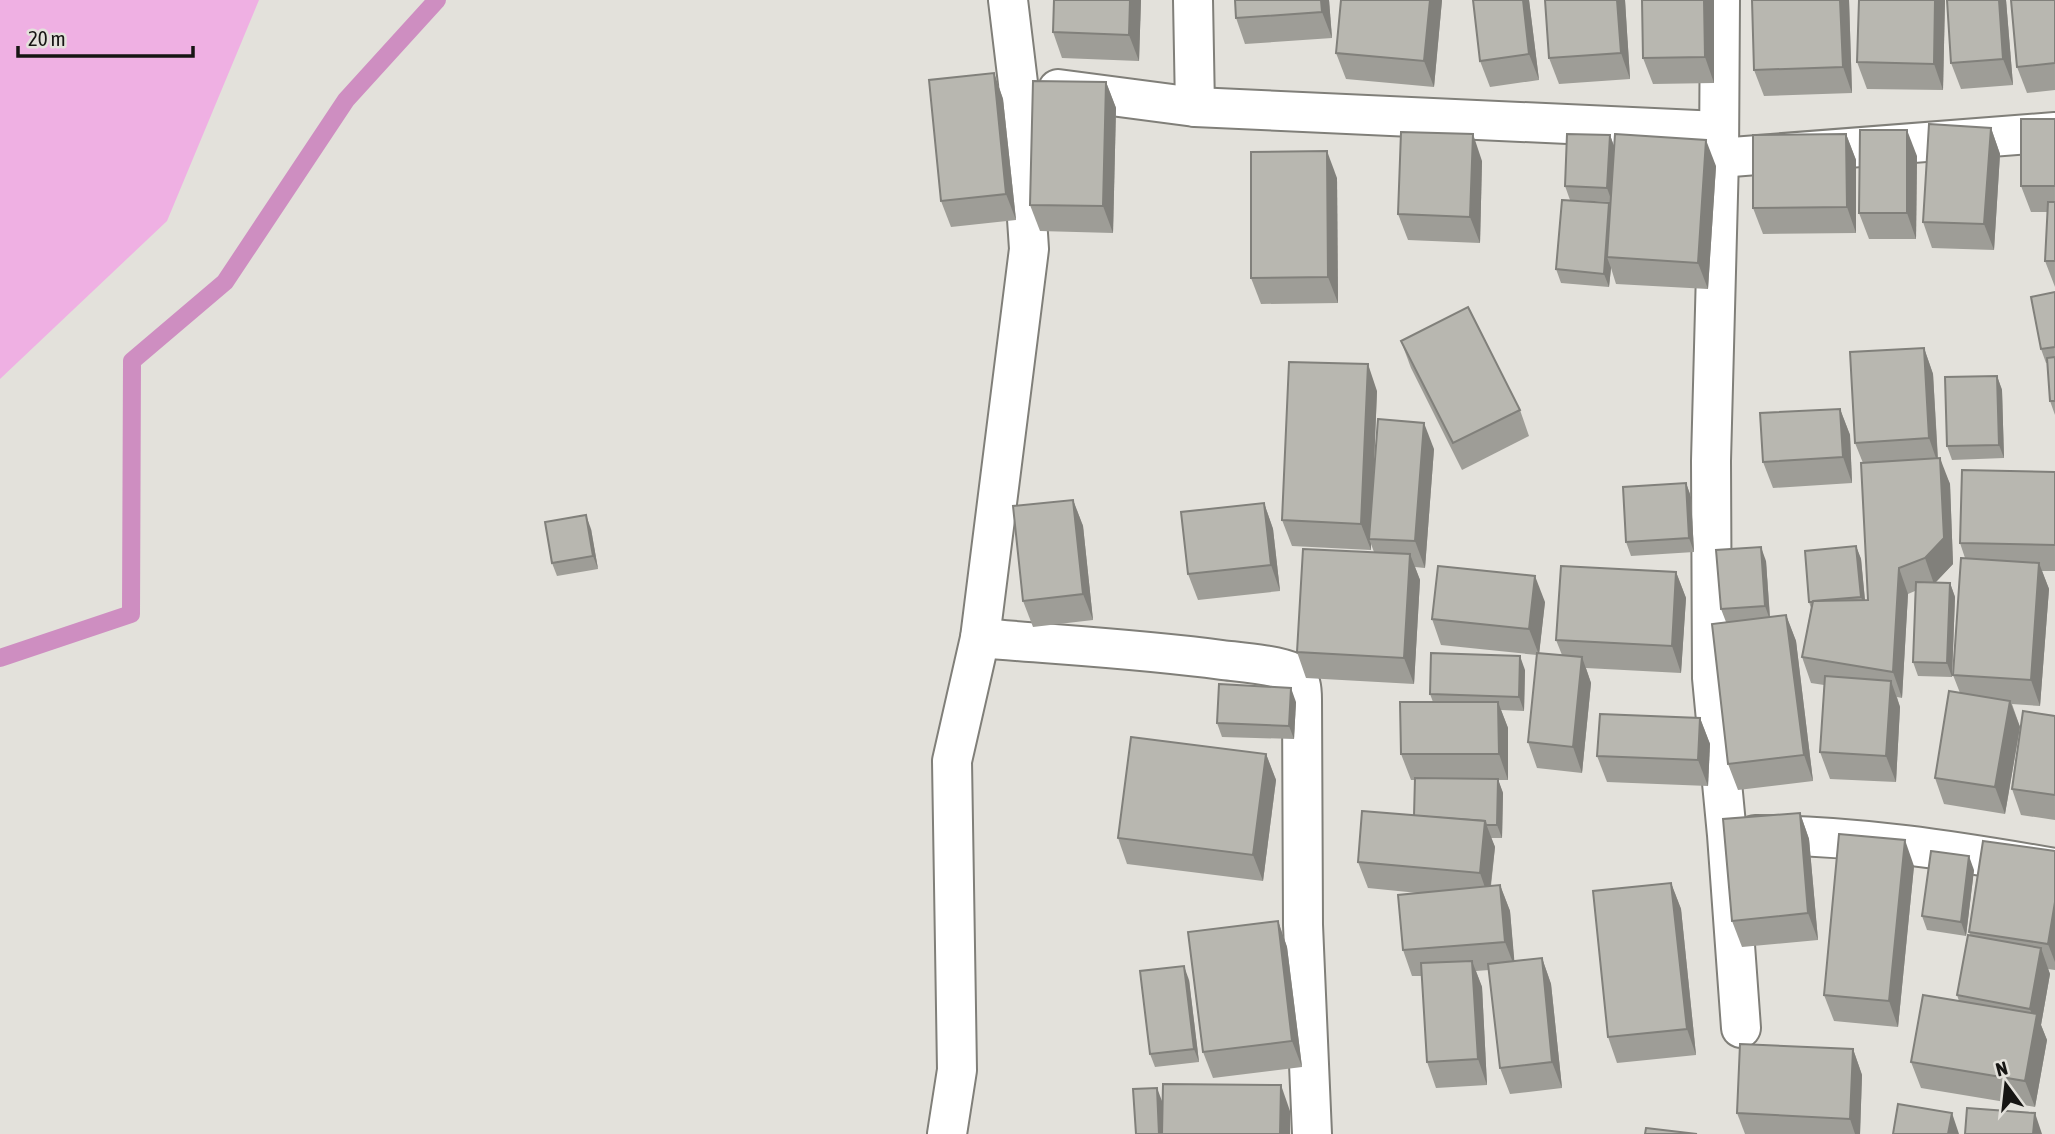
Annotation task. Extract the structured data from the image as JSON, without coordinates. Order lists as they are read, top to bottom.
{
  "scale_bar": "20 m",
  "north": "top"
}
